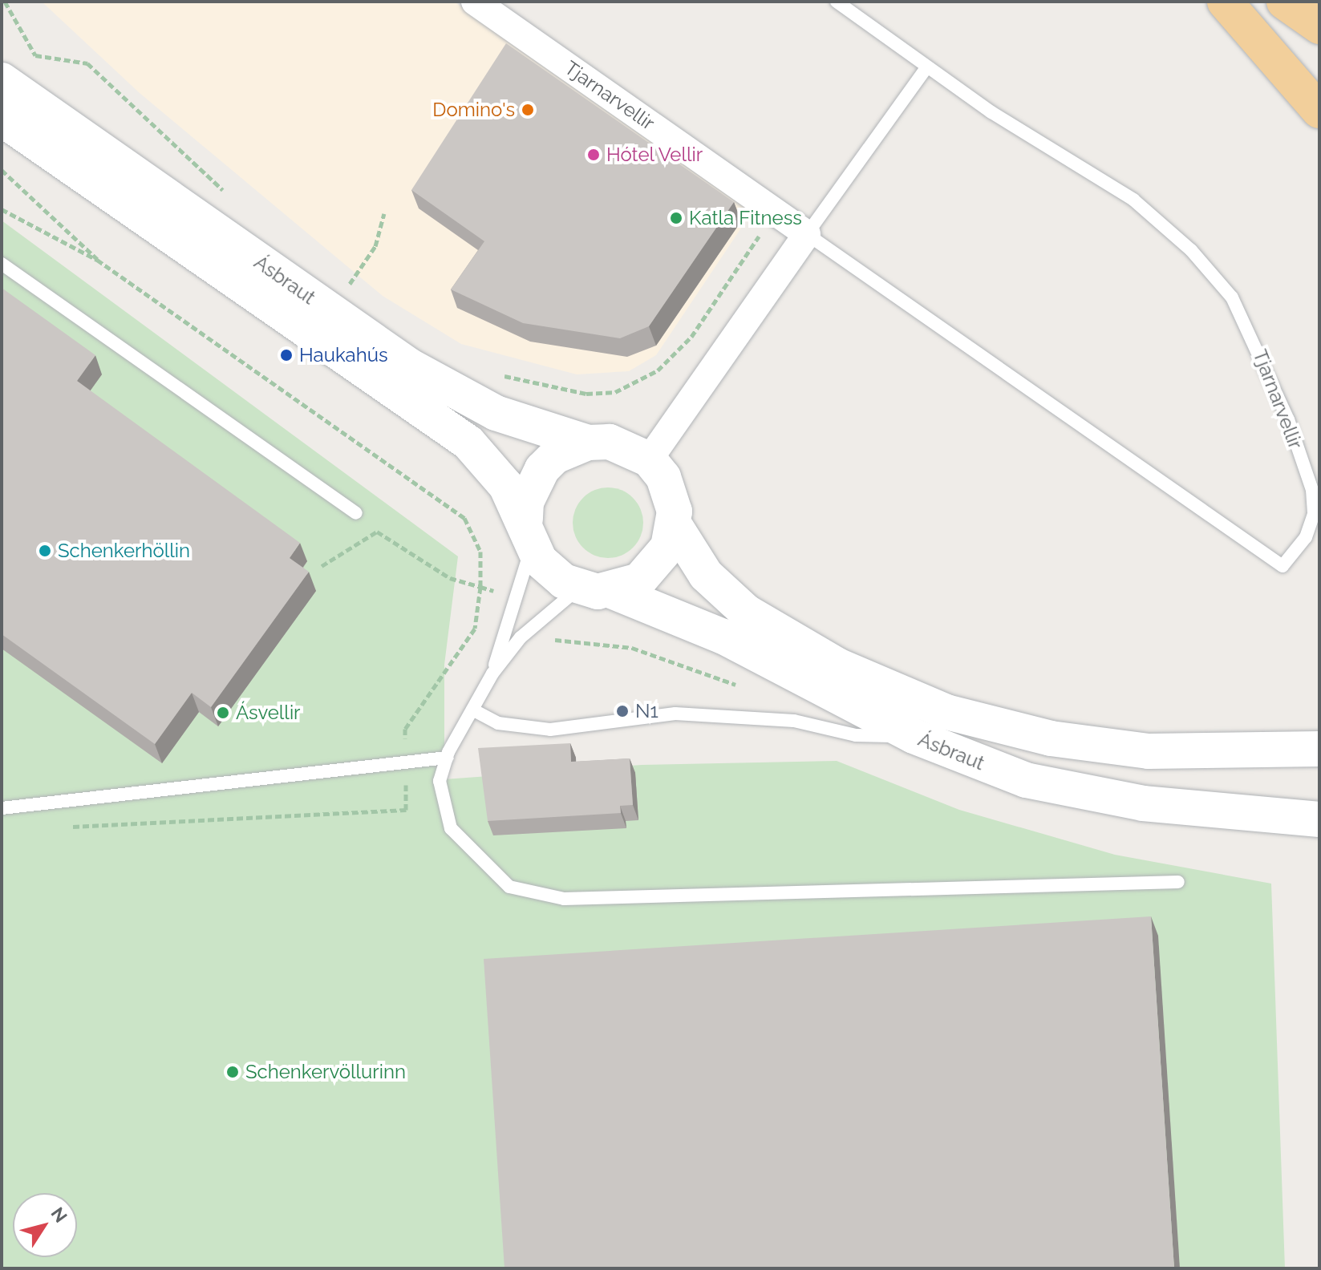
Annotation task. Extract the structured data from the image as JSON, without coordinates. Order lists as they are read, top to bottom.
{
  "streets": {
    "street": ["Tjarnarvellir", "Ásbraut"]
  },
  "places": [
    "Domino's",
    "Hótel Vellir",
    "Katla Fitness",
    "Haukahús",
    "Schenkerhöllin",
    "N1",
    "Ásvellir",
    "Schenkervöllurinn"
  ],
  "north": "top right"
}
